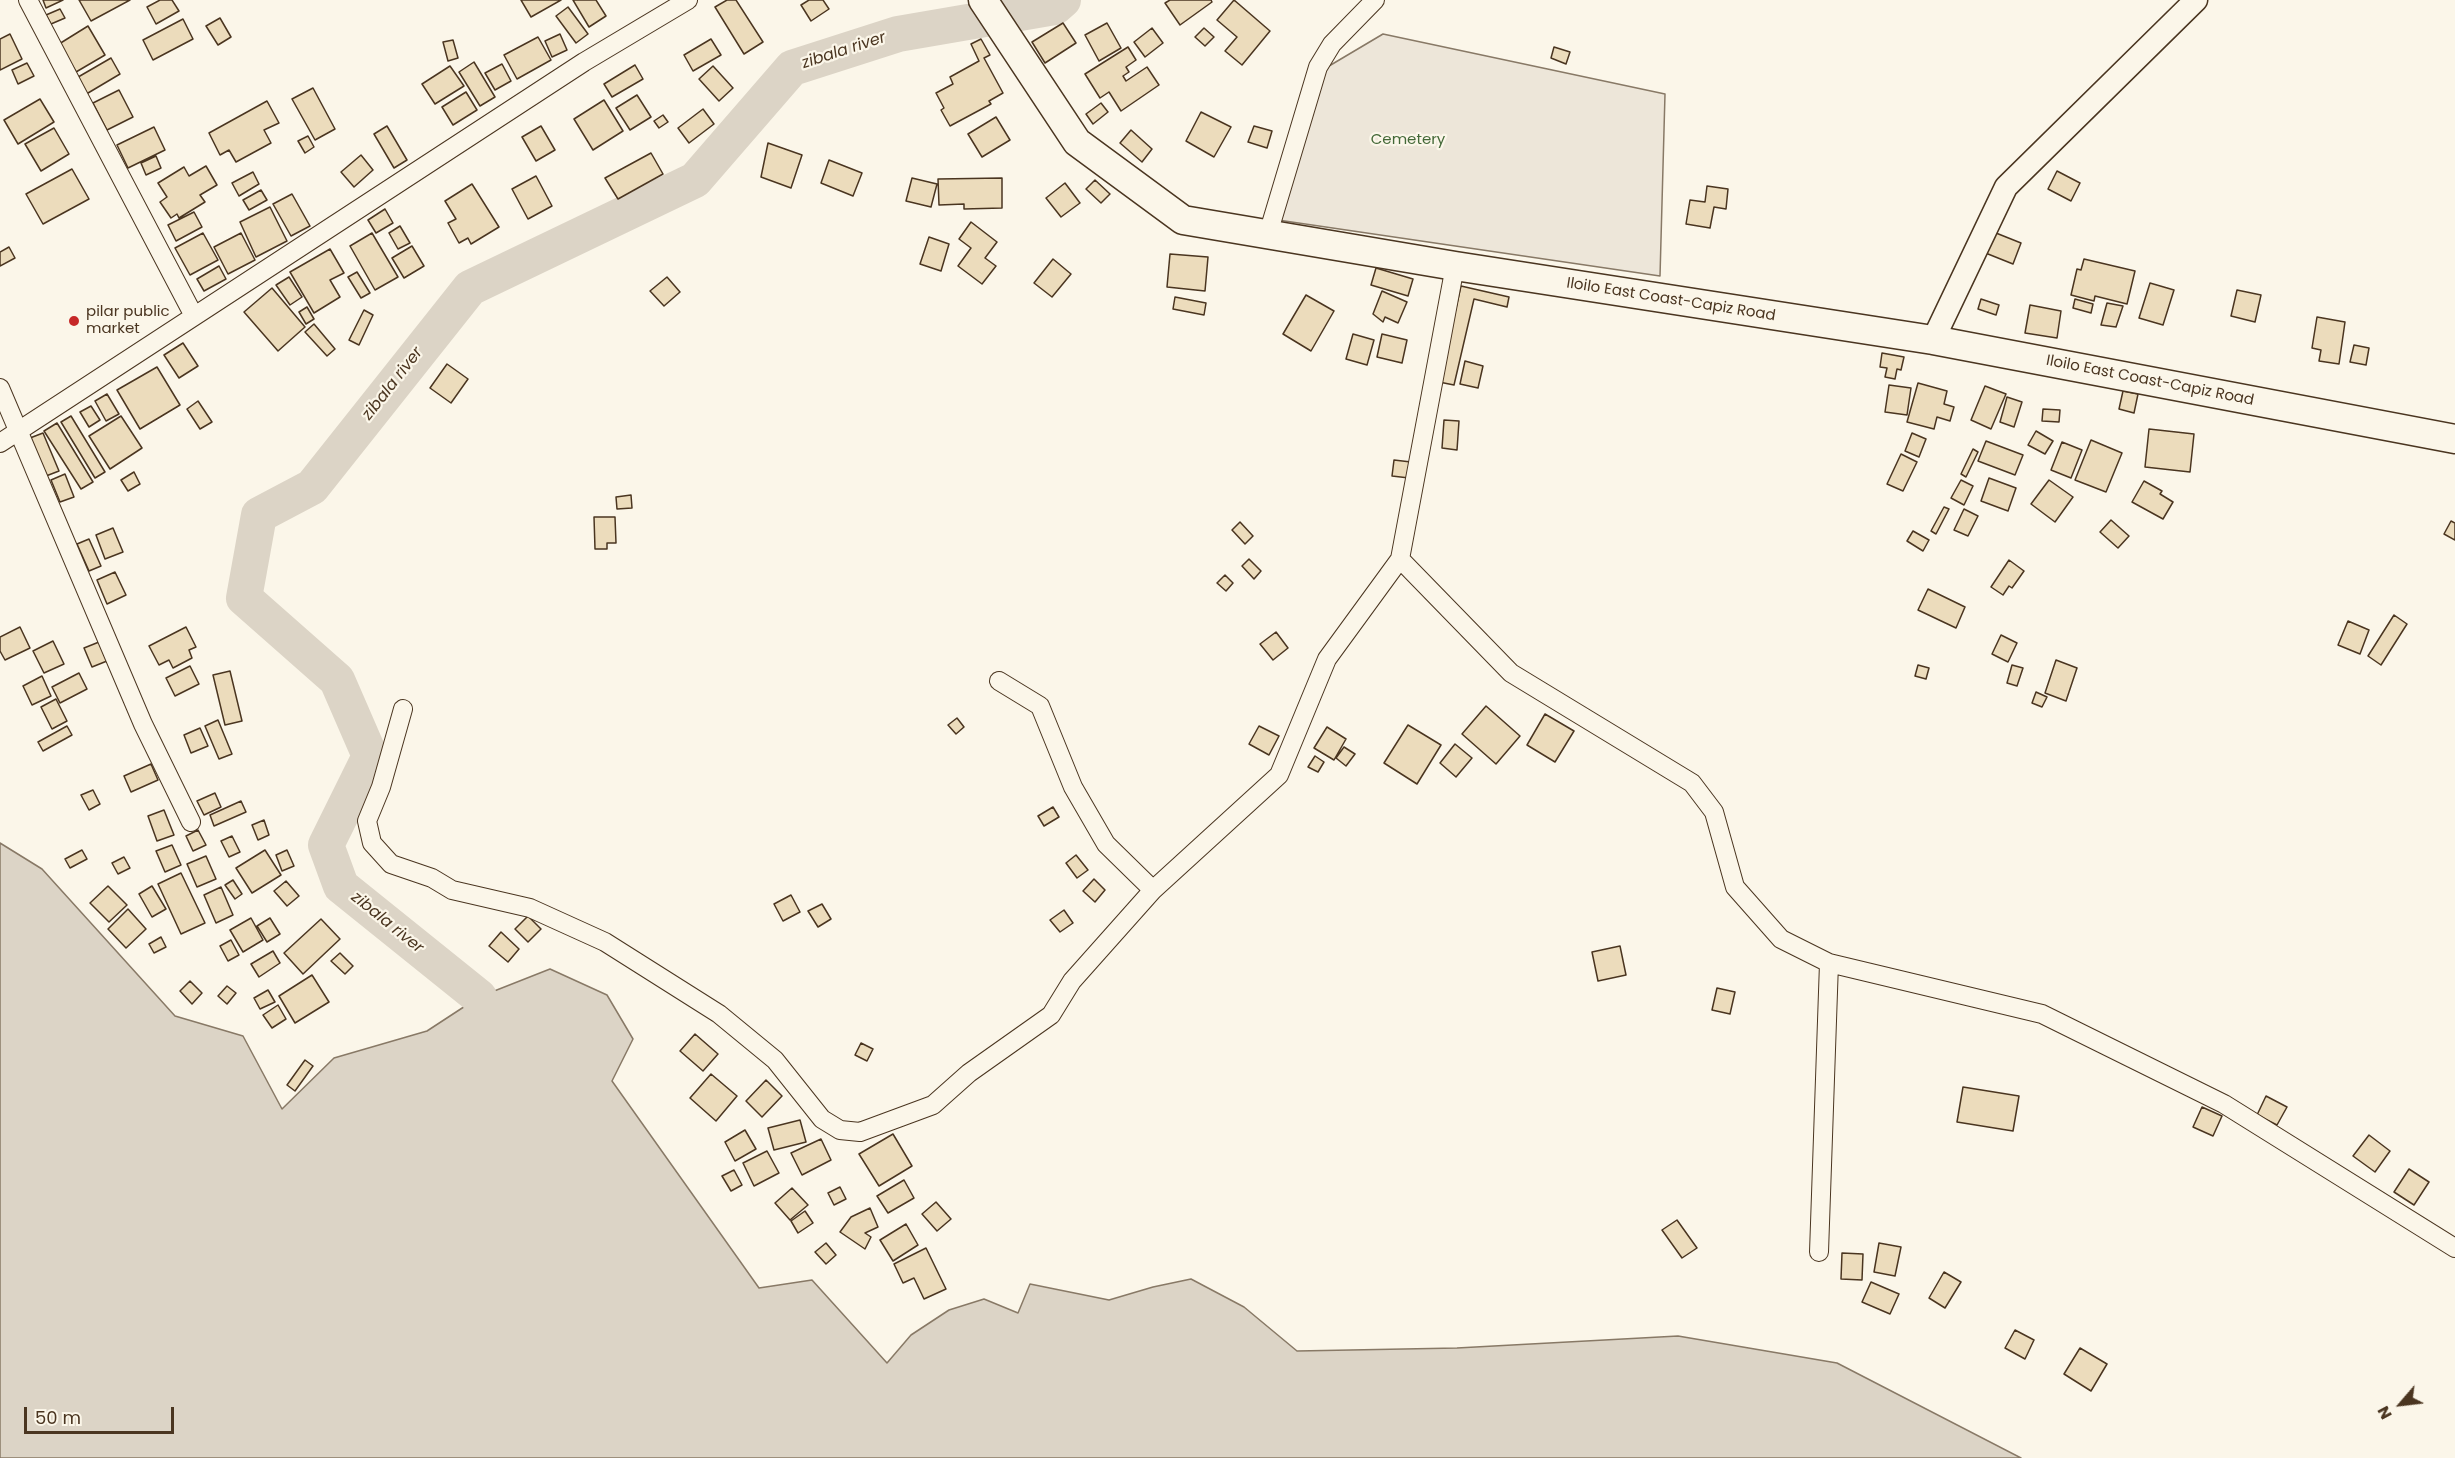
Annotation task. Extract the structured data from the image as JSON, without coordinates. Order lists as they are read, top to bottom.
{
  "streets": {
    "main road": ["Iloilo East Coast-Capiz Road"]
  },
  "water": ["zibala river"],
  "parks": ["Cemetery"],
  "places": ["pilar public market"],
  "scale_bar": "50 m",
  "north": "bottom left"
}
